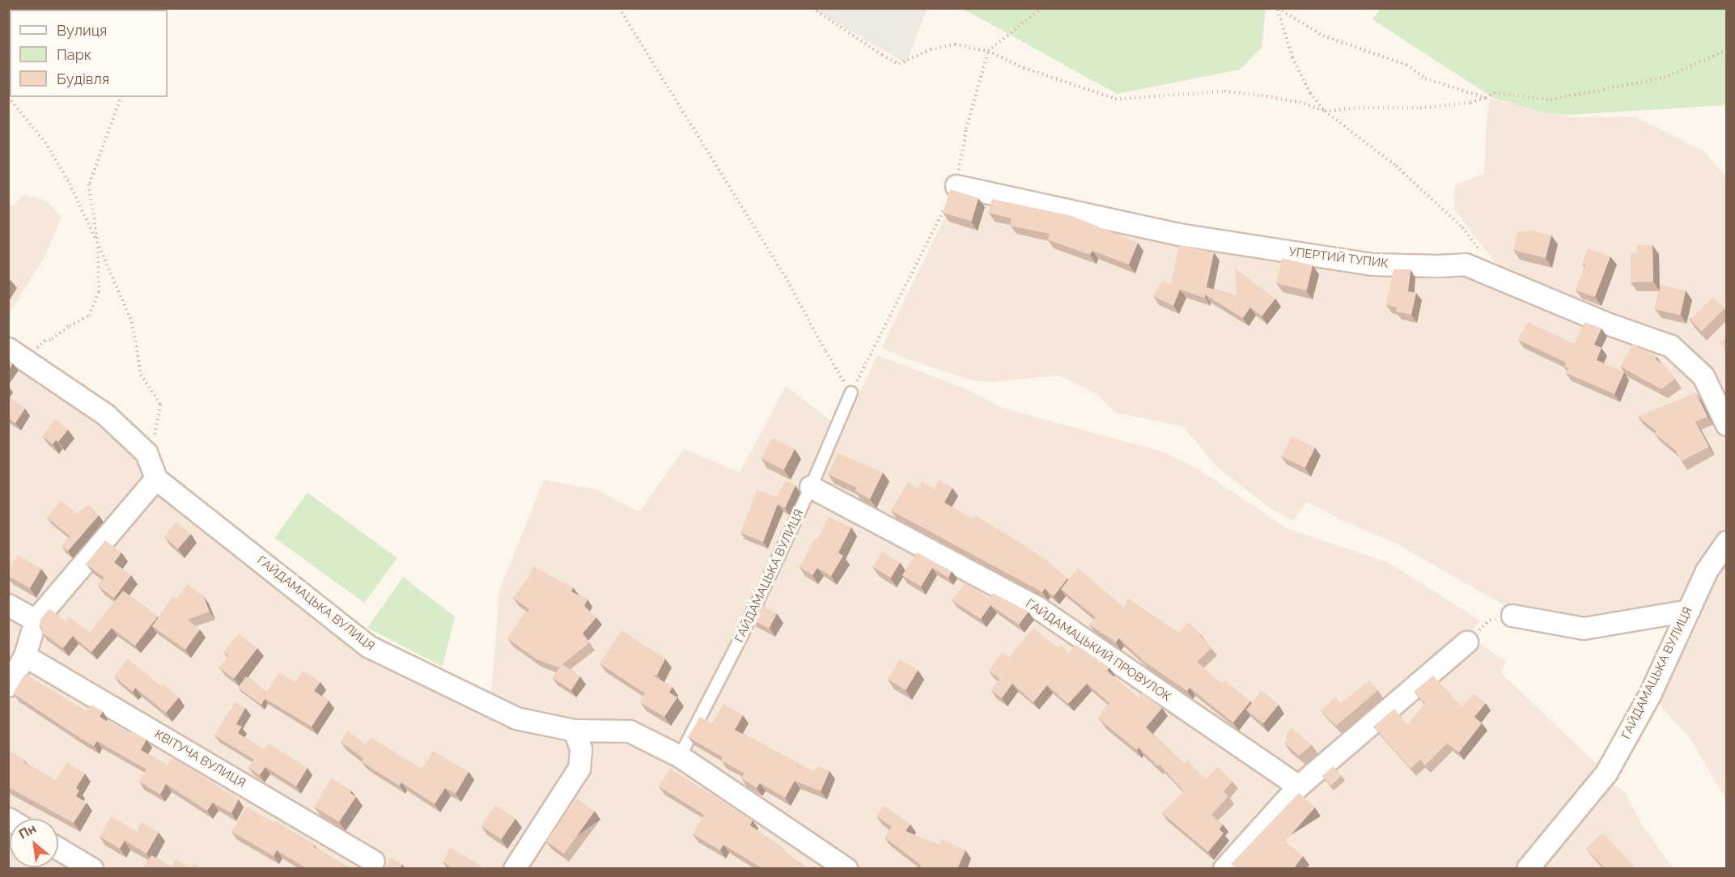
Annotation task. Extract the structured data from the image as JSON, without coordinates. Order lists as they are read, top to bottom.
{
  "streets": {
    "street": [
      "УПЕРТИЙ ТУПИК",
      "ГАЙДАМАЦЬКА ВУЛИЦЯ",
      "ГАЙДАМАЦЬКИЙ ПРОВУЛОК",
      "КВІТУЧА ВУЛИЦЯ"
    ]
  },
  "crossings": [
    ["ГАЙДАМАЦЬКА ВУЛИЦЯ", "ГАЙДАМАЦЬКИЙ ПРОВУЛОК"]
  ],
  "legend": ["Вулиця", "Парк", "Будівля"],
  "north": "top left"
}
